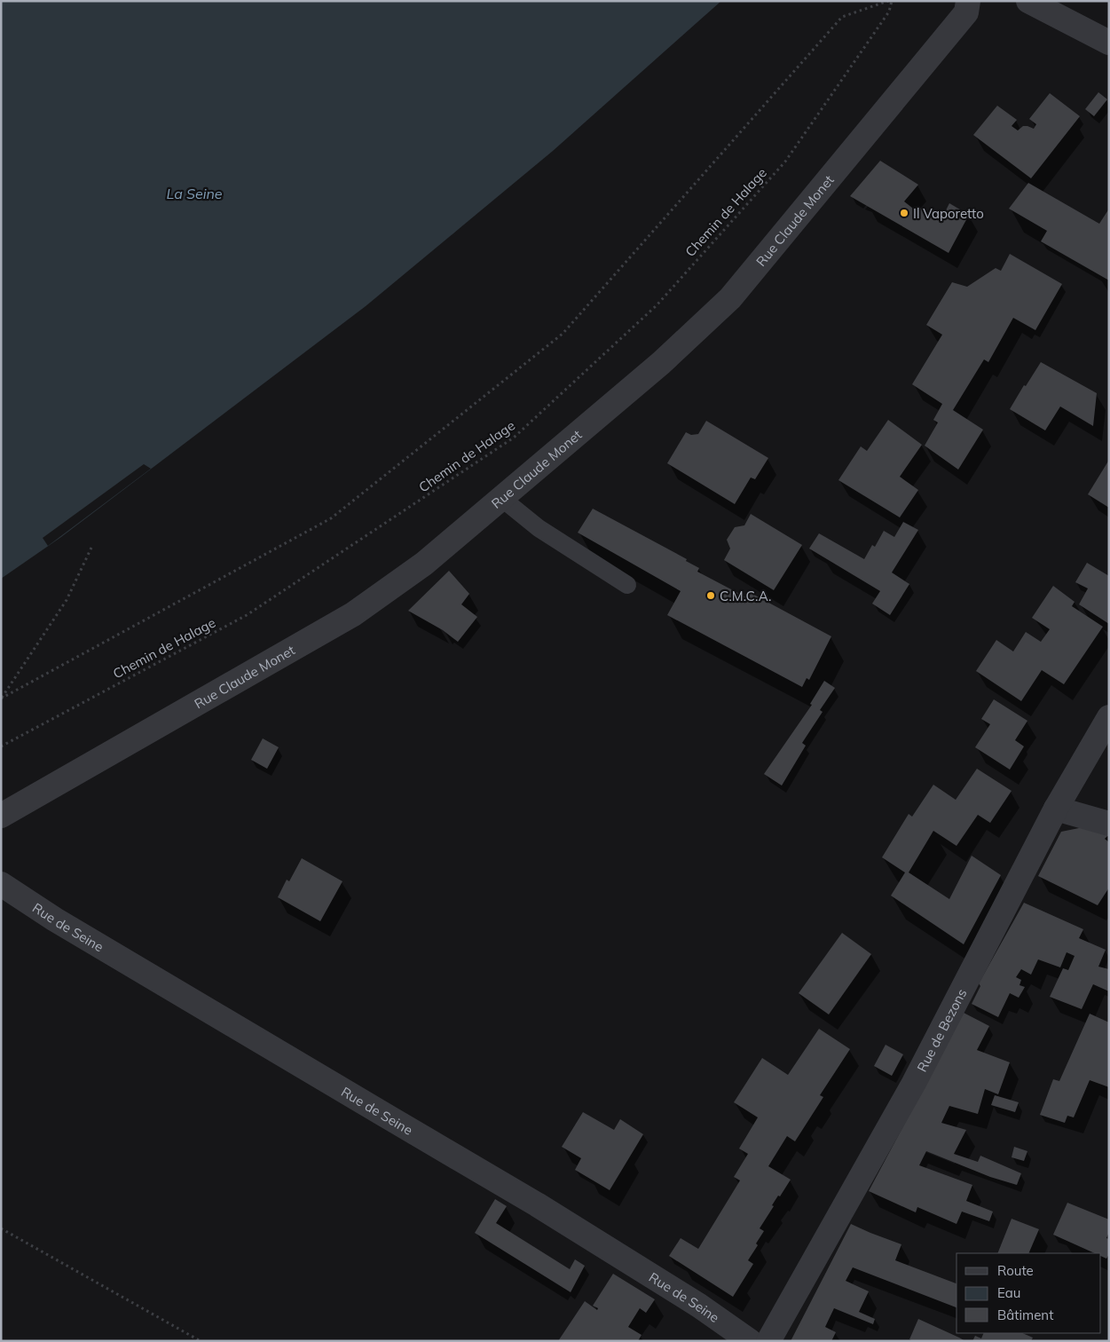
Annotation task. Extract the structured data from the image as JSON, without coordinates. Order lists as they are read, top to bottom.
{
  "streets": {
    "street": ["Rue Claude Monet", "Rue de Seine", "Rue de Bezons"],
    "path": ["Chemin de Halage"]
  },
  "water": ["La Seine"],
  "places": ["Il Vaporetto", "C.M.C.A."],
  "legend": ["Route", "Eau", "Bâtiment"]
}
